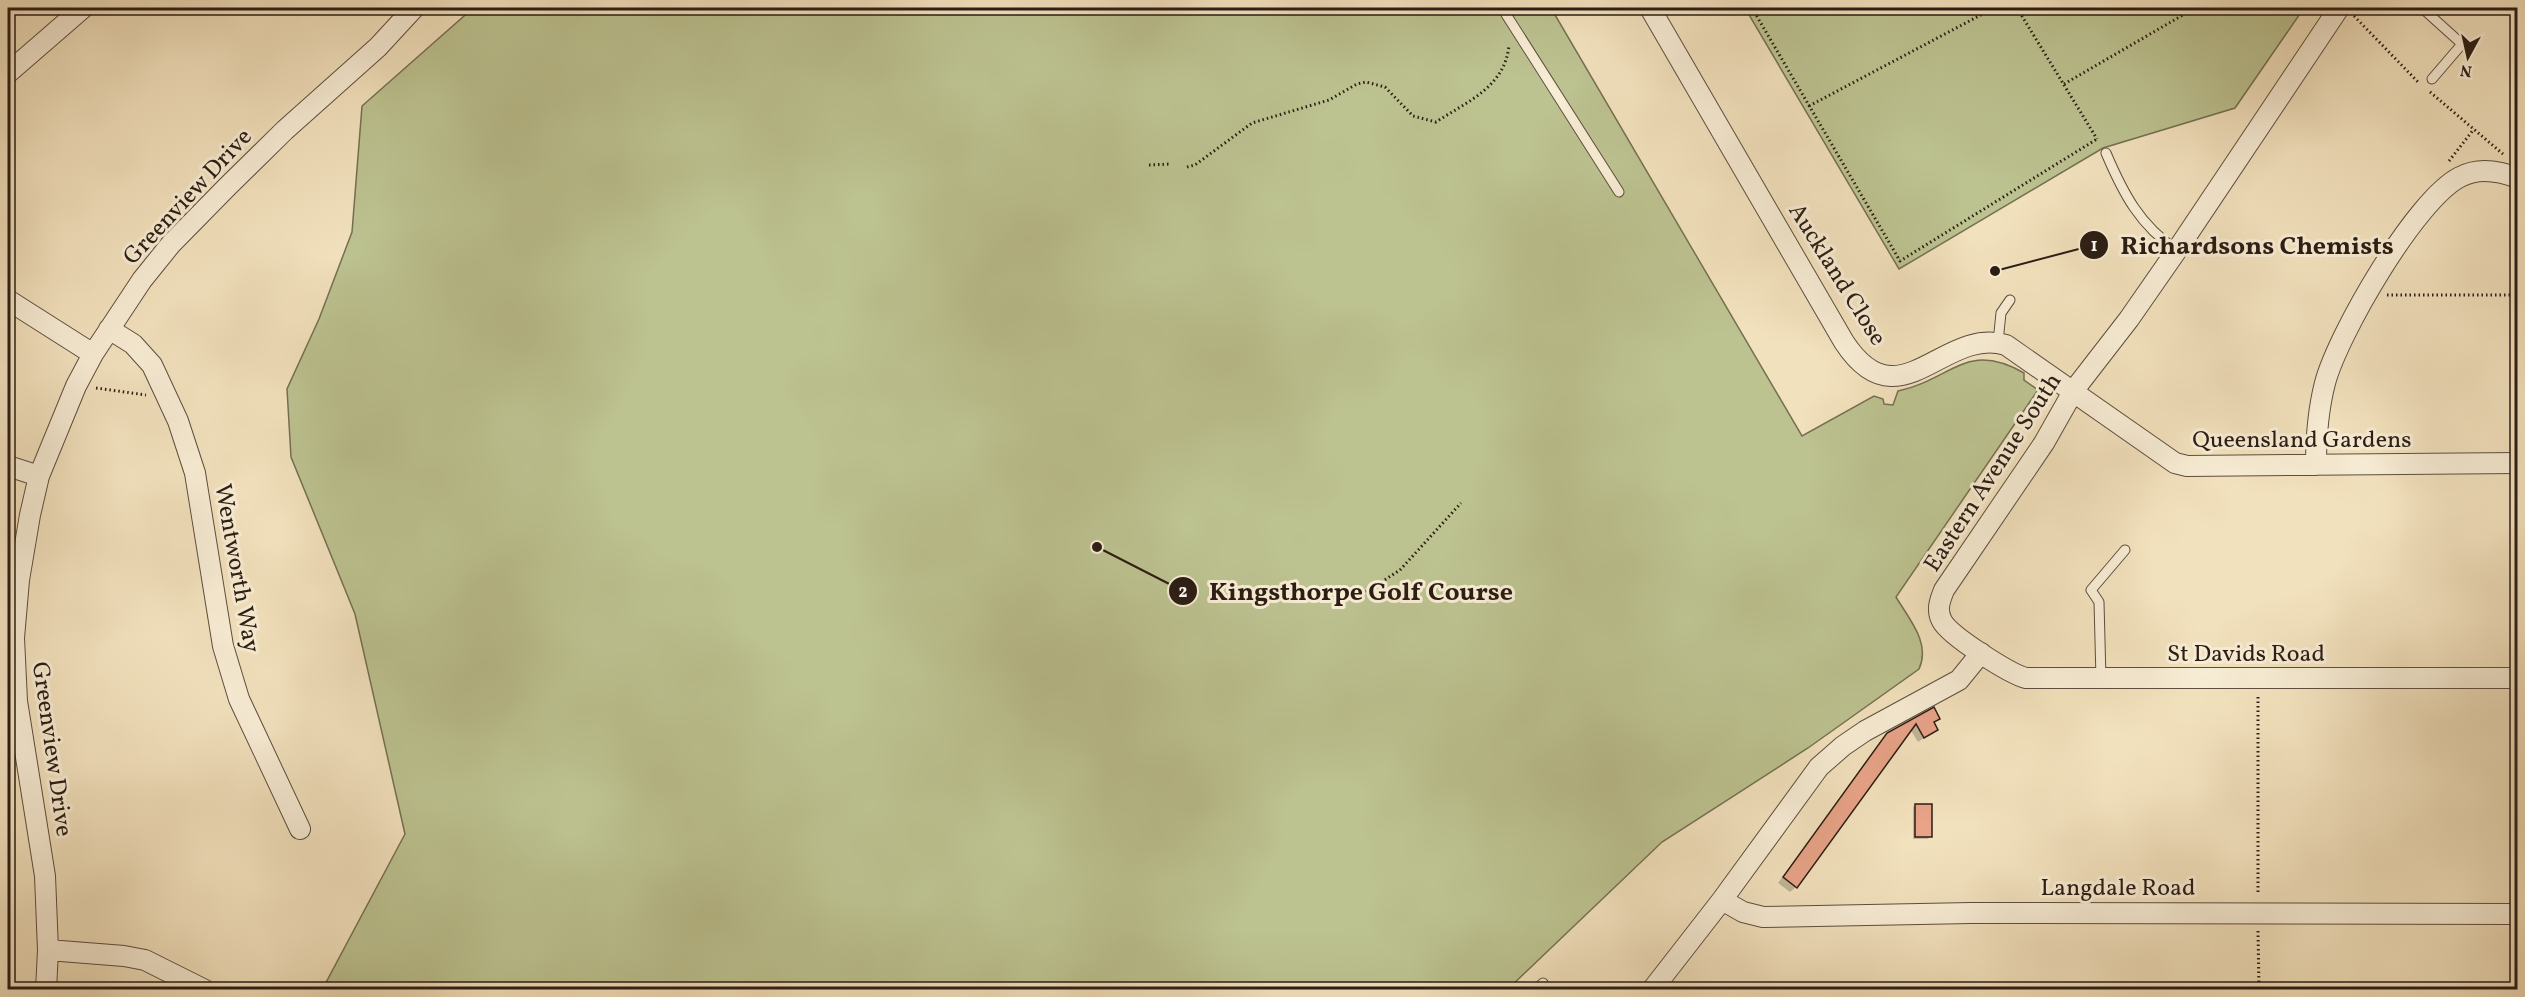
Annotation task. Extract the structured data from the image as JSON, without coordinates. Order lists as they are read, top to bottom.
{
  "streets": {
    "street": [
      "Greenview Drive",
      "Auckland Close",
      "Queensland Gardens",
      "Eastern Avenue South",
      "Wentworth Way",
      "St Davids Road",
      "Langdale Road"
    ]
  },
  "crossings": [
    ["Greenview Drive", "Wentworth Way"],
    ["Queensland Gardens", "Eastern Avenue South"],
    ["Eastern Avenue South", "St Davids Road"]
  ],
  "places": ["Richardsons Chemists", "Kingsthorpe Golf Course"],
  "north": "bottom"
}
